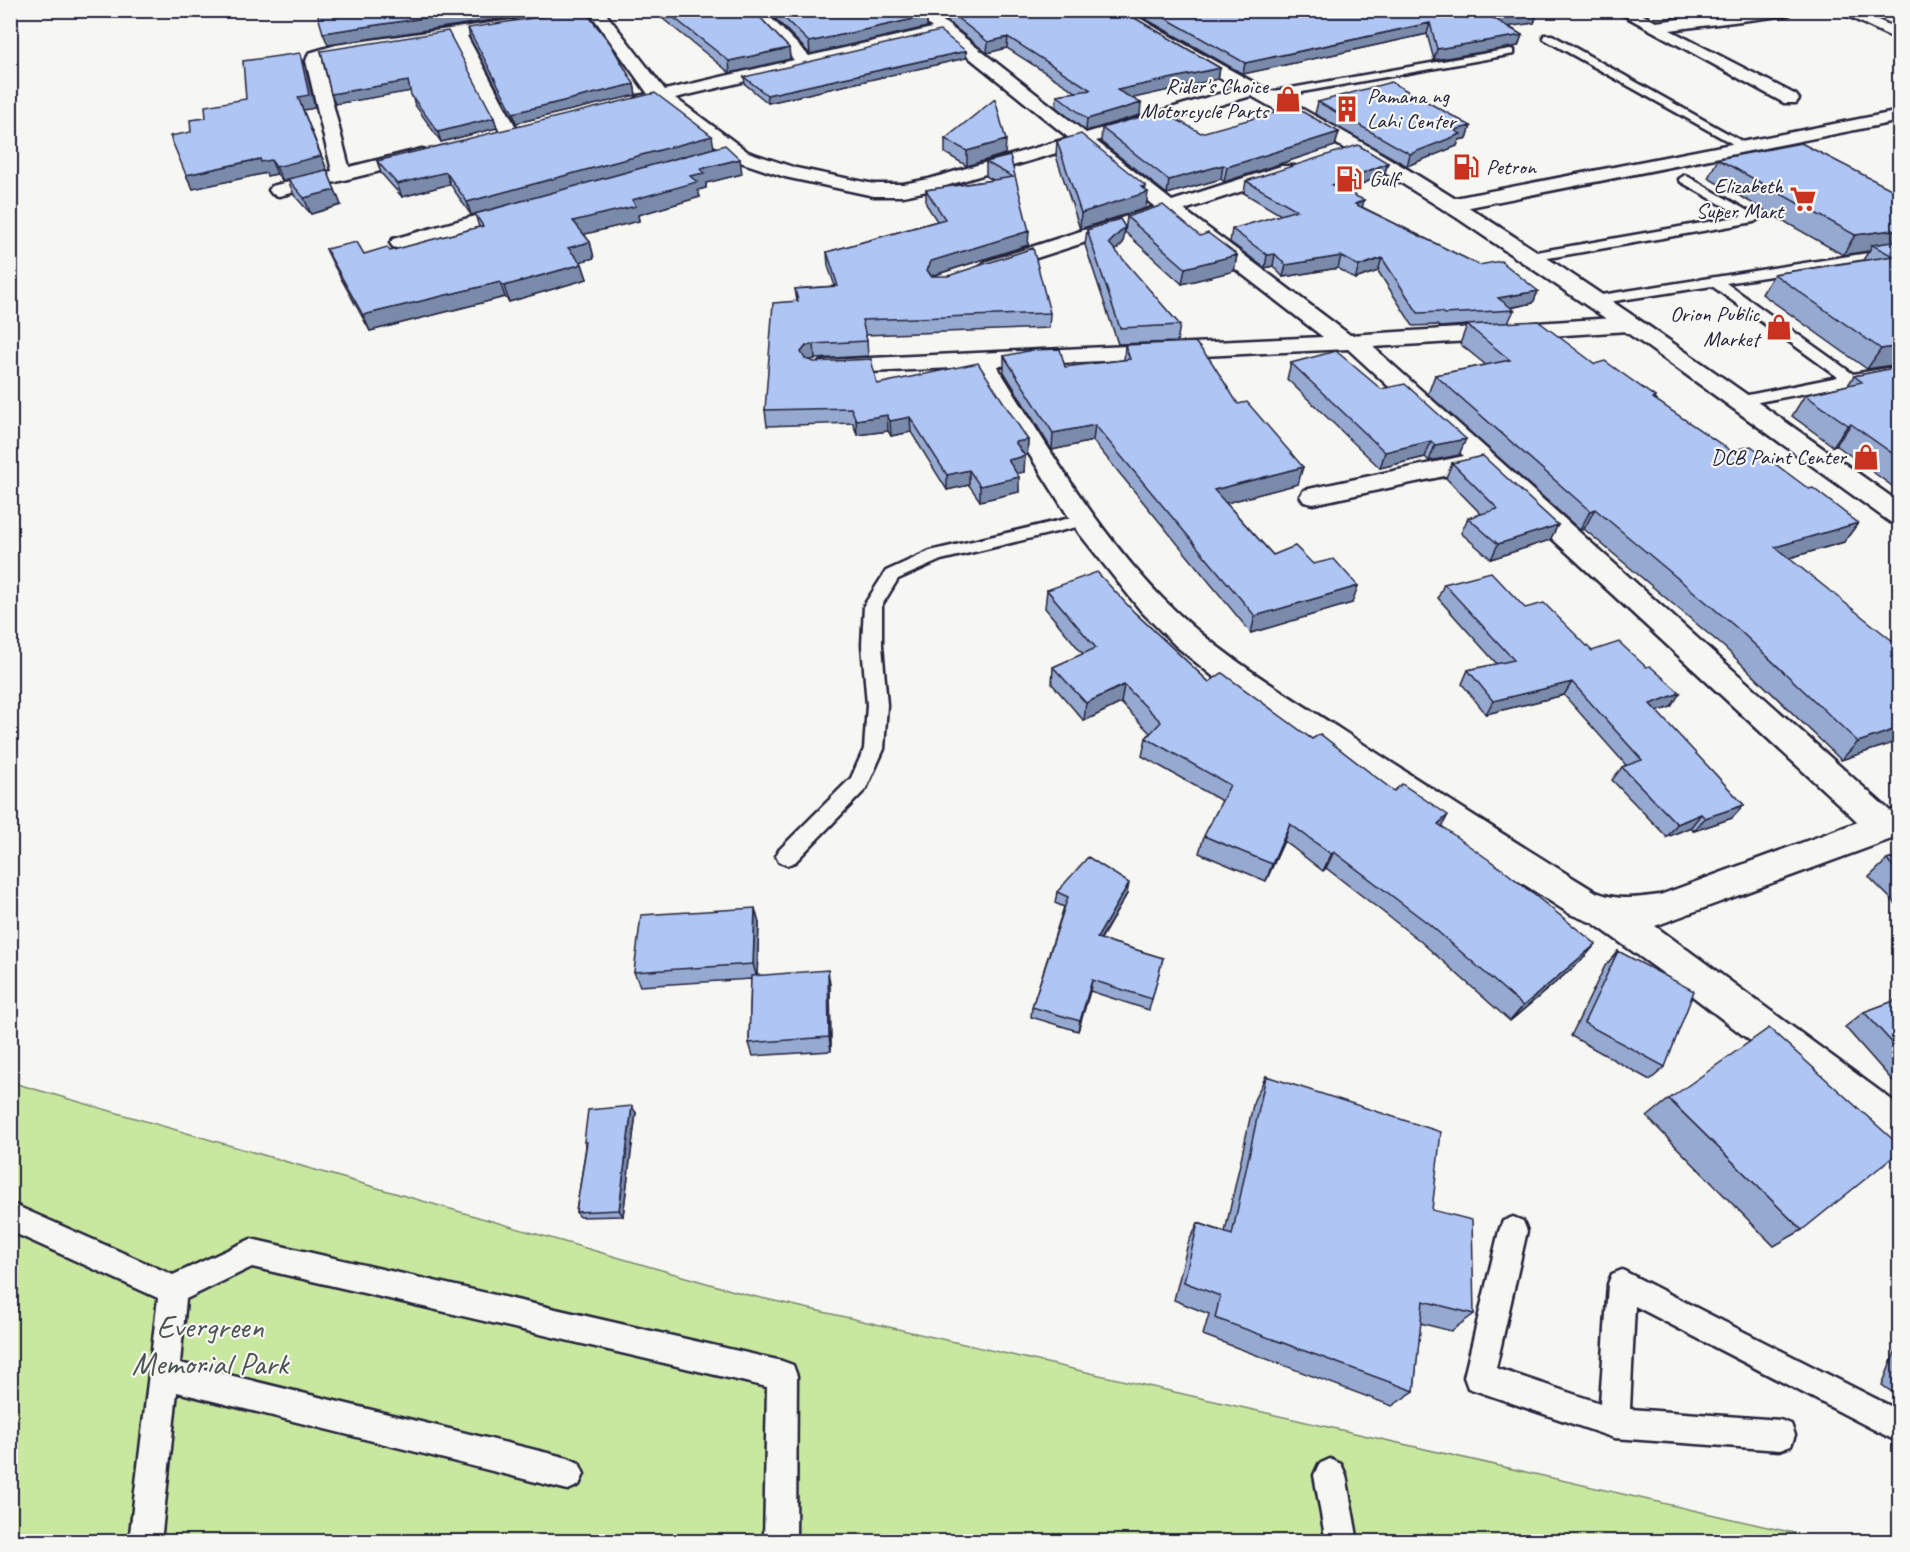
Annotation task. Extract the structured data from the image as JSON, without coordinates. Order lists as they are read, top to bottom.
{
  "parks": ["Evergreen Memorial Park"],
  "places": {
    "shop": ["Rider's Choice Motorcycle Parts", "Orion Public Market", "DCB Paint Center"],
    "building": ["Pamana ng Lahi Center"],
    "fuel station": ["Petron", "Gulf"],
    "supermarket": ["Elizabeth Super Mart"]
  }
}
